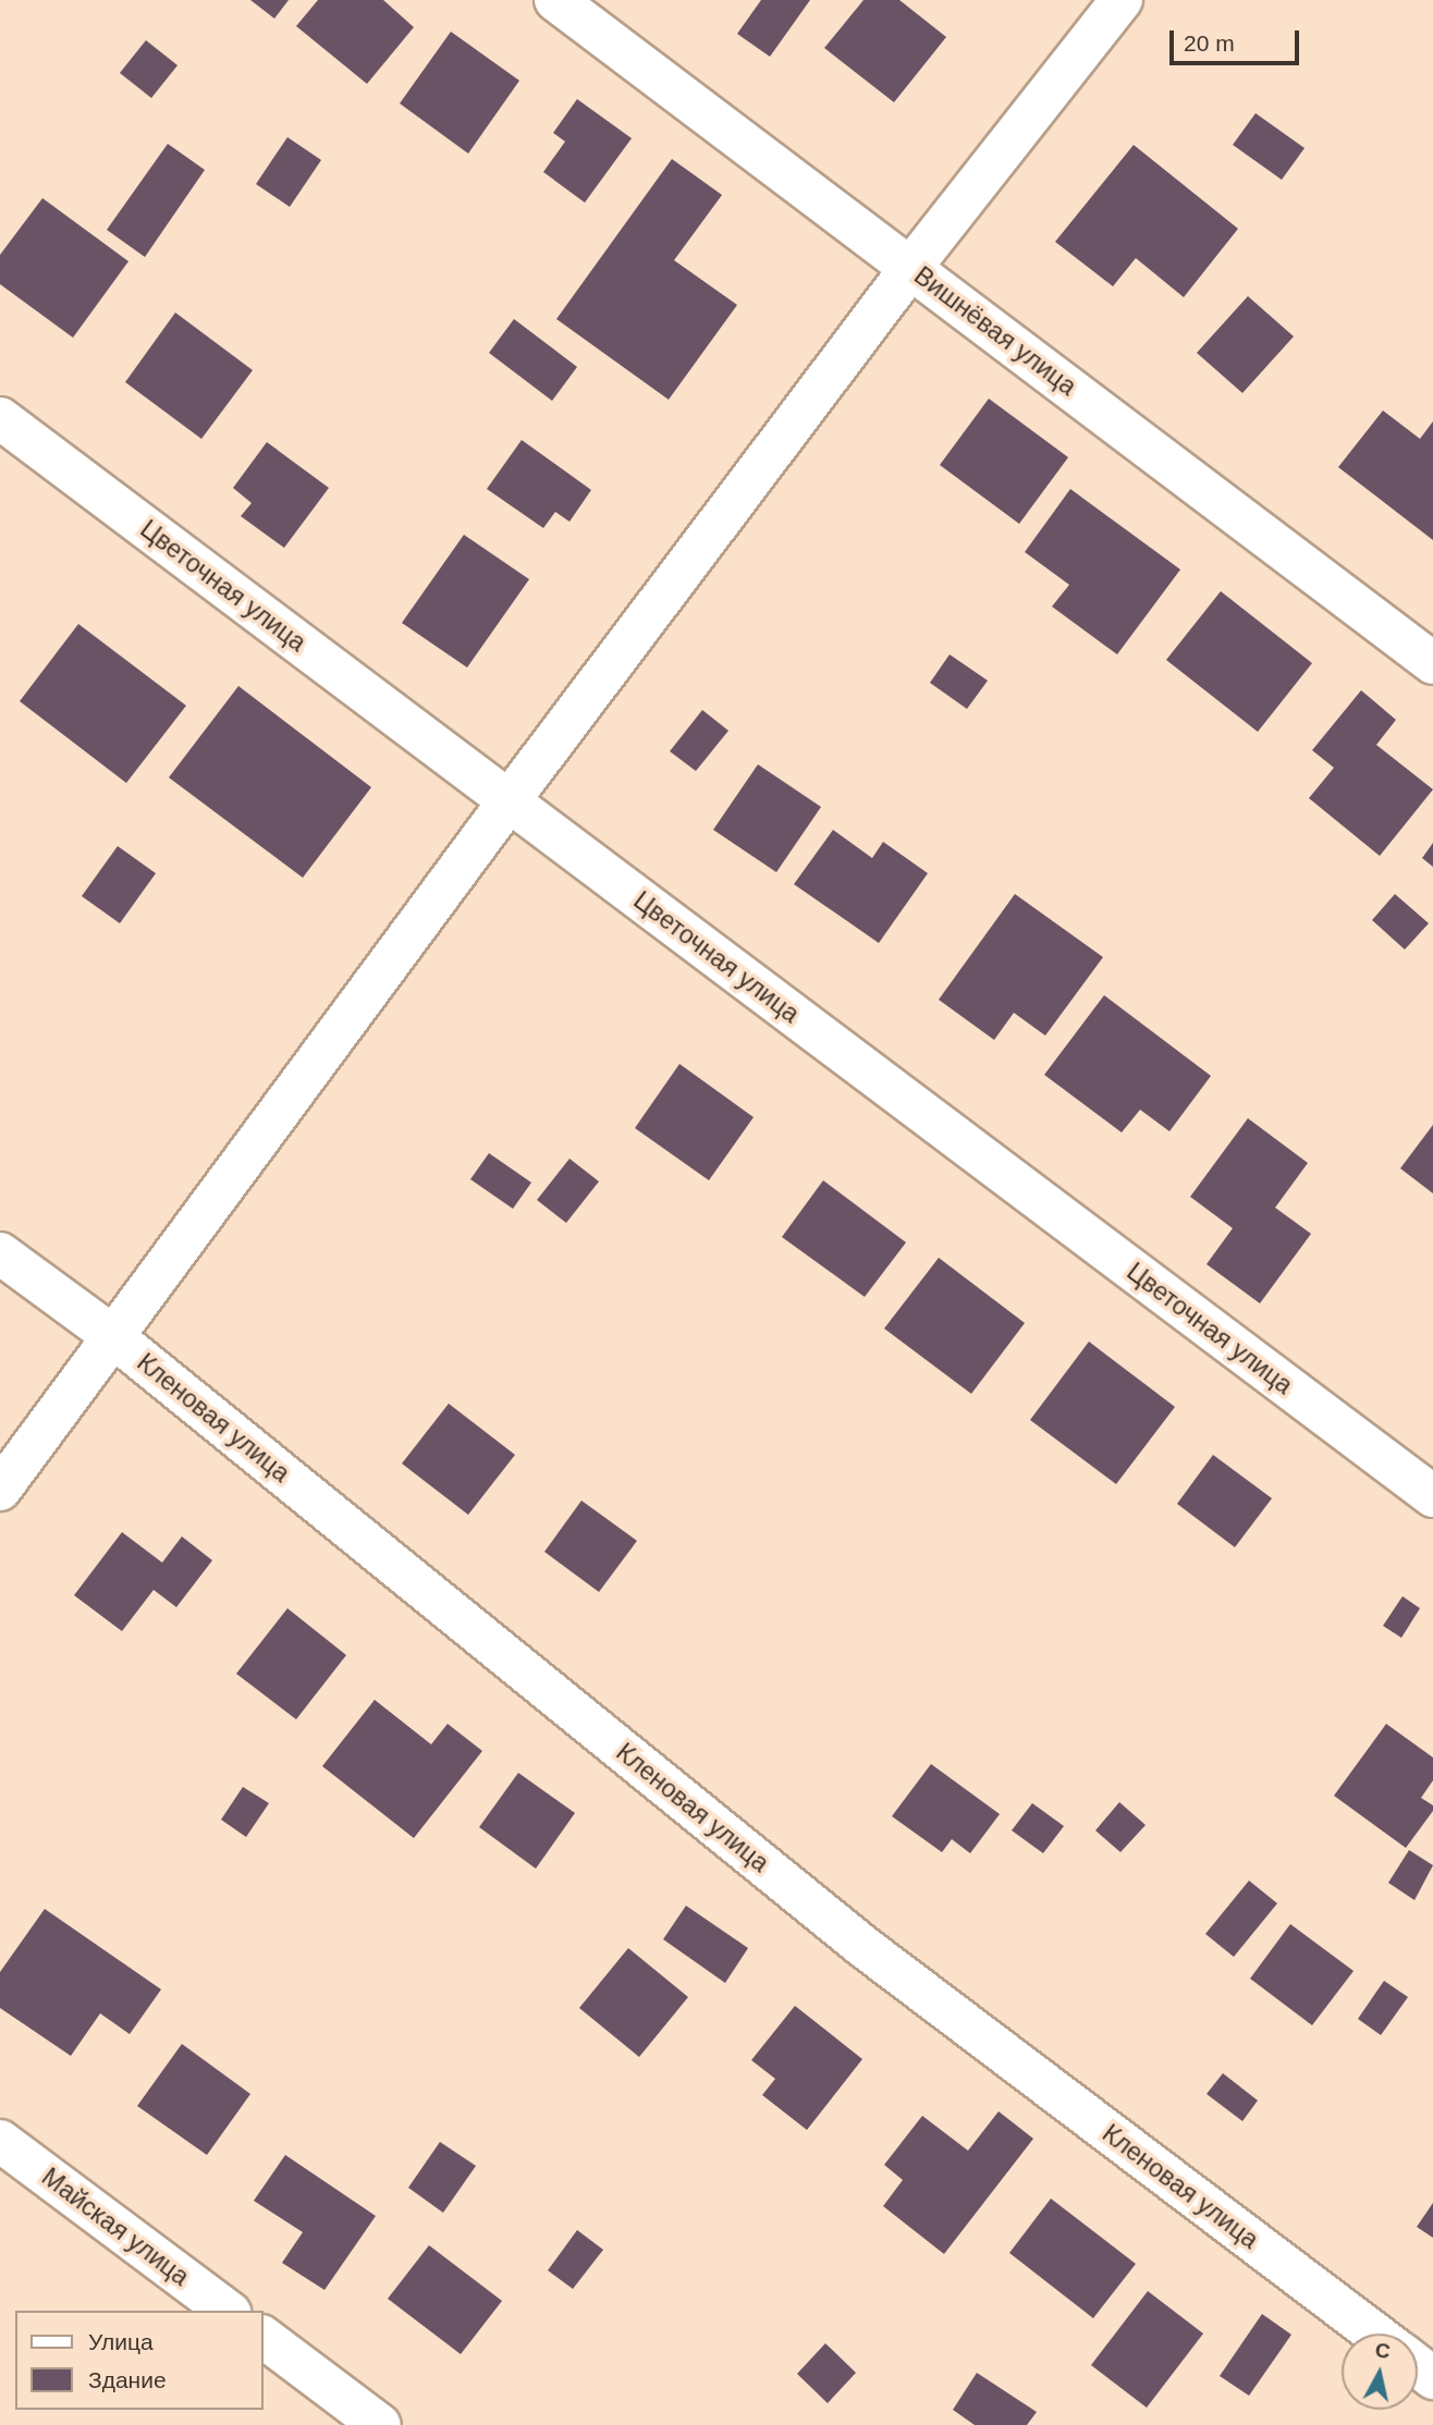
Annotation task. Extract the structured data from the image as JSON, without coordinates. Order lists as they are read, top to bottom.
{
  "streets": {
    "street": [
      "Вишнёвая улица",
      "Цветочная улица",
      "Кленовая улица",
      "Майская улица"
    ]
  },
  "legend": ["Улица", "Здание"],
  "scale_bar": "20 m",
  "north": "top"
}
